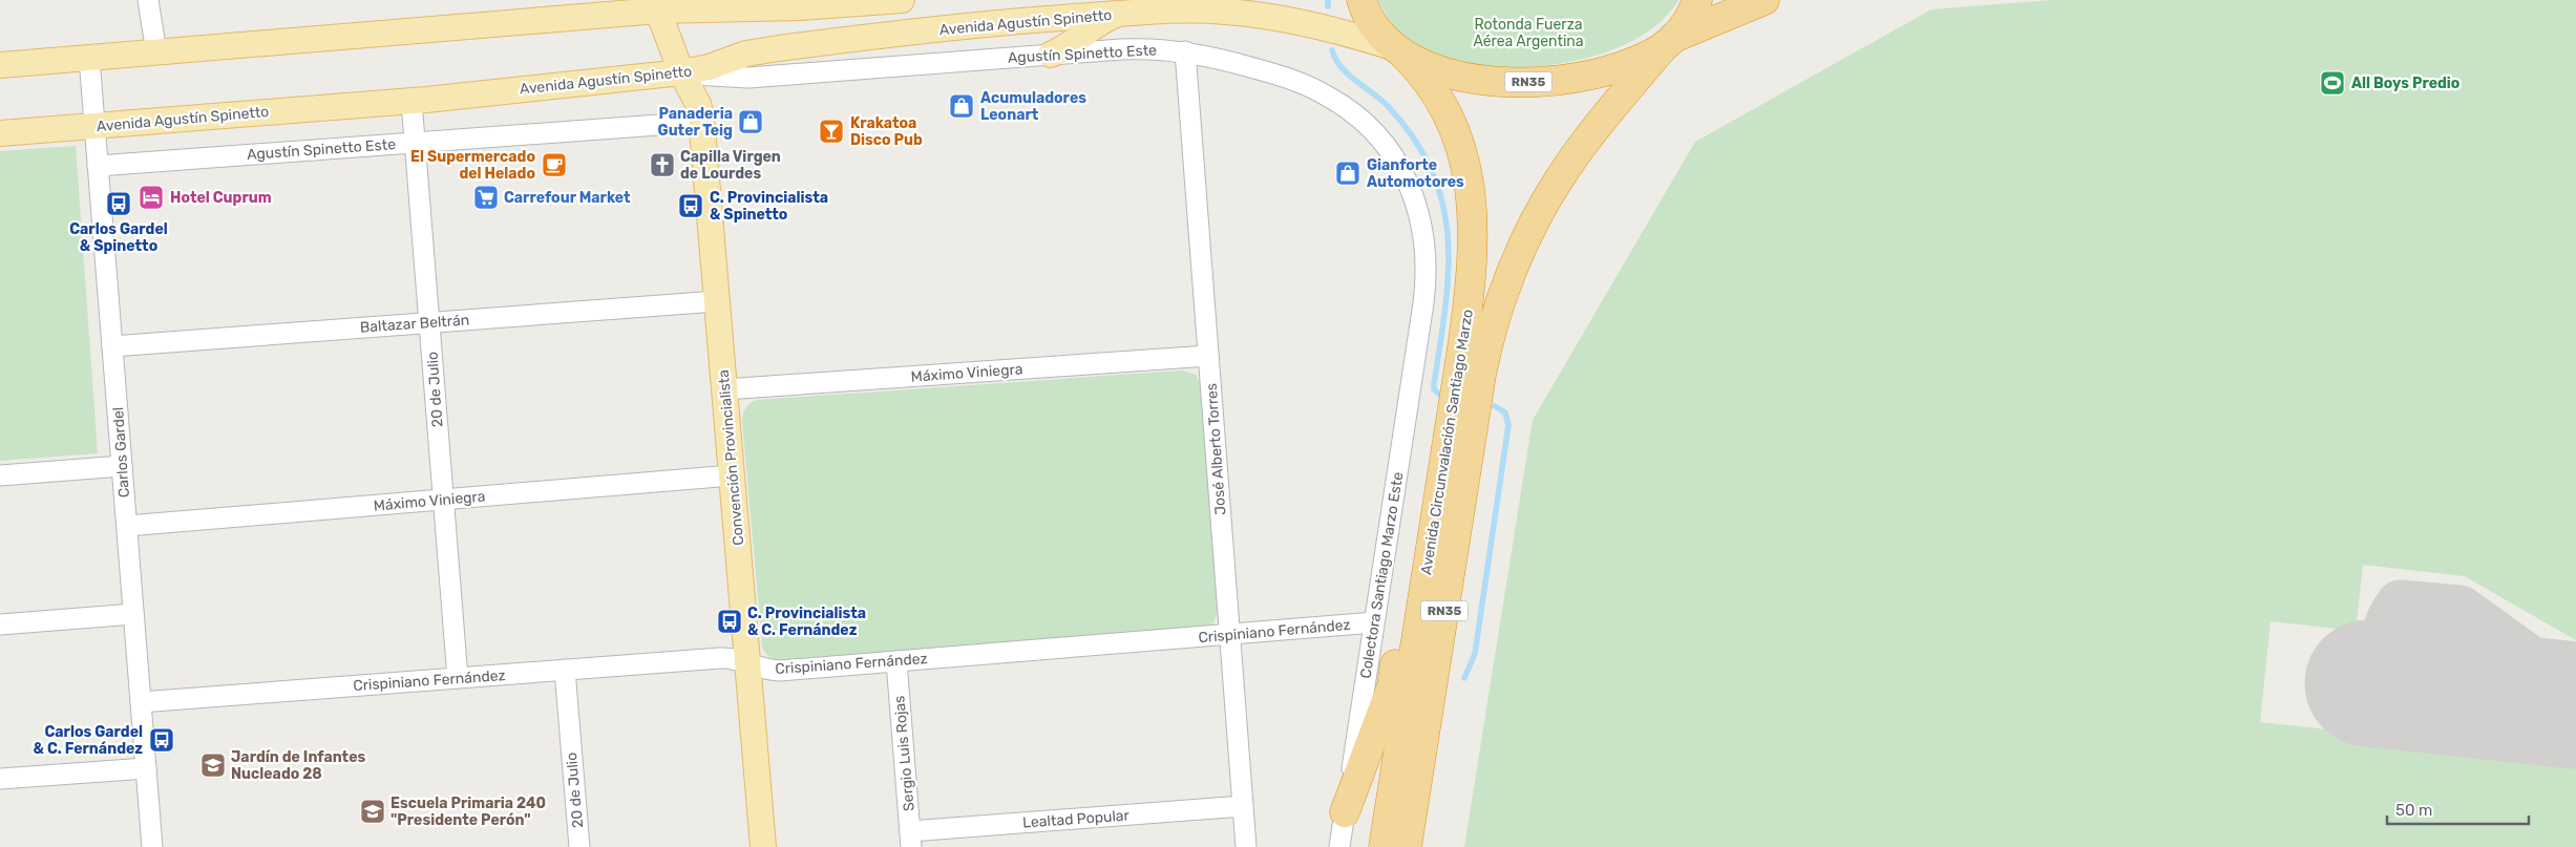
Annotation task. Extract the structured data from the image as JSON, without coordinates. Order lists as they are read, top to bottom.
{
  "streets": {
    "highway": ["RN35", "Avenida Circunvalación Santiago Marzo"],
    "main road": ["Avenida Agustín Spinetto", "Convención Provincialista"],
    "street": [
      "Agustín Spinetto Este",
      "Baltazar Beltrán",
      "Máximo Viniegra",
      "20 de Julio",
      "José Alberto Torres",
      "Carlos Gardel",
      "Colectora Santiago Marzo Este",
      "Crispiniano Fernández",
      "Sergio Luis Rojas",
      "Lealtad Popular"
    ]
  },
  "crossings": [
    ["Avenida Agustín Spinetto", "Agustín Spinetto Este"],
    ["Avenida Agustín Spinetto", "RN35"],
    ["Avenida Agustín Spinetto", "20 de Julio"],
    ["Avenida Agustín Spinetto", "Avenida Circunvalación Santiago Marzo"],
    ["Avenida Agustín Spinetto", "Carlos Gardel"],
    ["Avenida Agustín Spinetto", "Convención Provincialista"],
    ["Agustín Spinetto Este", "20 de Julio"],
    ["Agustín Spinetto Este", "José Alberto Torres"],
    ["Agustín Spinetto Este", "Carlos Gardel"],
    ["Agustín Spinetto Este", "Convención Provincialista"],
    ["Agustín Spinetto Este", "Colectora Santiago Marzo Este"],
    ["RN35", "Avenida Circunvalación Santiago Marzo"],
    ["Baltazar Beltrán", "20 de Julio"],
    ["Baltazar Beltrán", "Carlos Gardel"],
    ["Baltazar Beltrán", "Convención Provincialista"],
    ["Máximo Viniegra", "20 de Julio"],
    ["Máximo Viniegra", "José Alberto Torres"],
    ["Máximo Viniegra", "Carlos Gardel"],
    ["Máximo Viniegra", "Convención Provincialista"],
    ["20 de Julio", "Crispiniano Fernández"],
    ["José Alberto Torres", "Crispiniano Fernández"],
    ["José Alberto Torres", "Lealtad Popular"],
    ["Carlos Gardel", "Crispiniano Fernández"],
    ["Convención Provincialista", "Crispiniano Fernández"],
    ["Colectora Santiago Marzo Este", "Crispiniano Fernández"],
    ["Crispiniano Fernández", "Sergio Luis Rojas"],
    ["Sergio Luis Rojas", "Lealtad Popular"]
  ],
  "parks": ["Rotonda Fuerza Aérea Argentina"],
  "places": {
    "sports": ["All Boys Predio"],
    "shop": ["Acumuladores Leonart", "Panaderia Guter Teig", "Gianforte Automotores"],
    "bar": ["Krakatoa Disco Pub"],
    "cafe": ["El Supermercado del Helado"],
    "church": ["Capilla Virgen de Lourdes"],
    "hotel": ["Hotel Cuprum"],
    "supermarket": ["Carrefour Market"],
    "bus stop": [
      "Carlos Gardel & Spinetto",
      "C. Provincialista & Spinetto",
      "C. Provincialista & C. Fernández",
      "Carlos Gardel & C. Fernández"
    ],
    "school or university": ["Jardín de Infantes Nucleado 28", "Escuela Primaria 240 \"Presidente Perón\""]
  },
  "scale_bar": "50 m"
}
